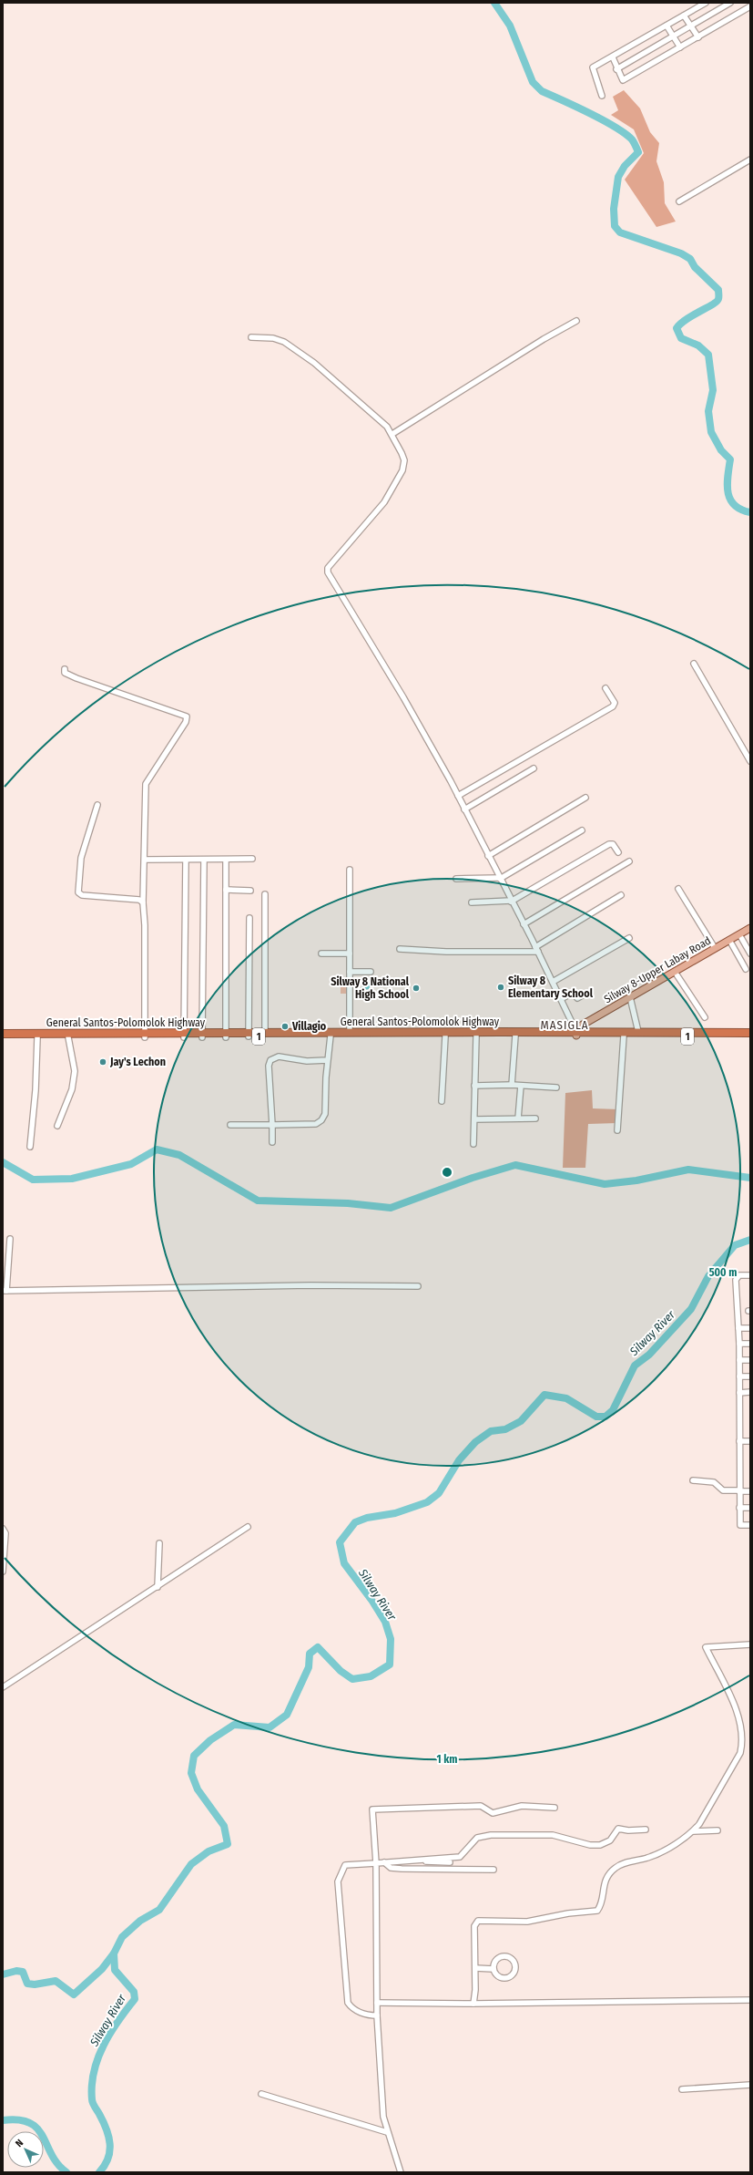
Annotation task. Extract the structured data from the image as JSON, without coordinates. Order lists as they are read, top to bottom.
{
  "streets": {
    "highway": ["General Santos-Polomolok Highway", "1"],
    "main road": ["Silway 8-Upper Labay Road"]
  },
  "crossings": [
    ["Silway 8-Upper Labay Road", "General Santos-Polomolok Highway"],
    ["Silway 8-Upper Labay Road", "1"],
    ["General Santos-Polomolok Highway", "1"]
  ],
  "districts": ["MASIGLA"],
  "water": ["Silway River"],
  "places": [
    "Silway 8 Elementary School",
    "Silway 8 National High School",
    "Villagio",
    "Jay's Lechon"
  ],
  "north": "top left",
  "rings": ["500 m", "1 km"]
}
